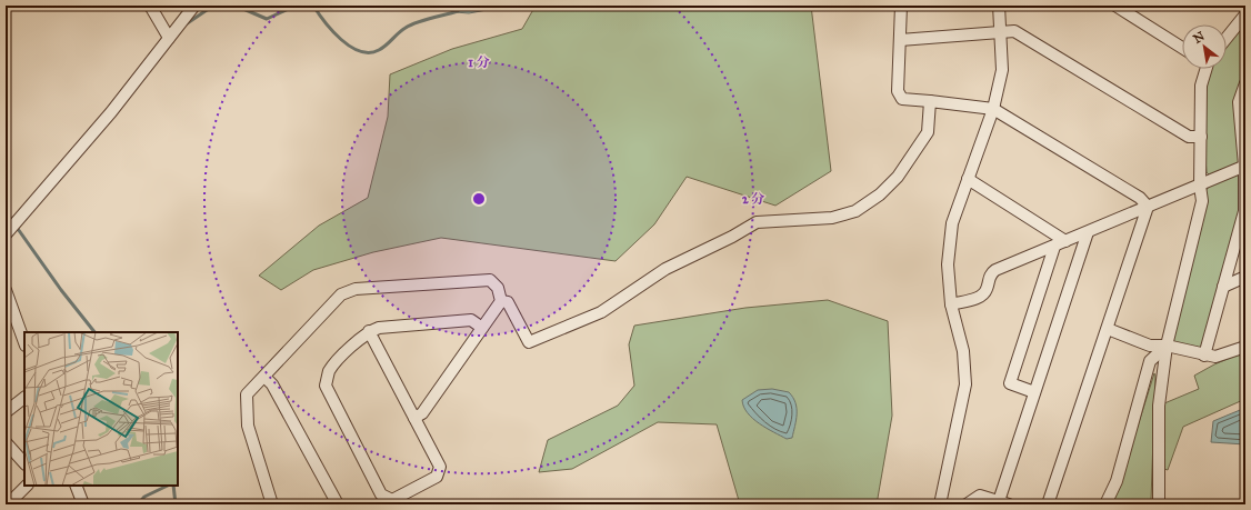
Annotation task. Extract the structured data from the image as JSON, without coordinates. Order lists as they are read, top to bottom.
{
  "north": "top left",
  "rings": ["1 分", "2 分"]
}
